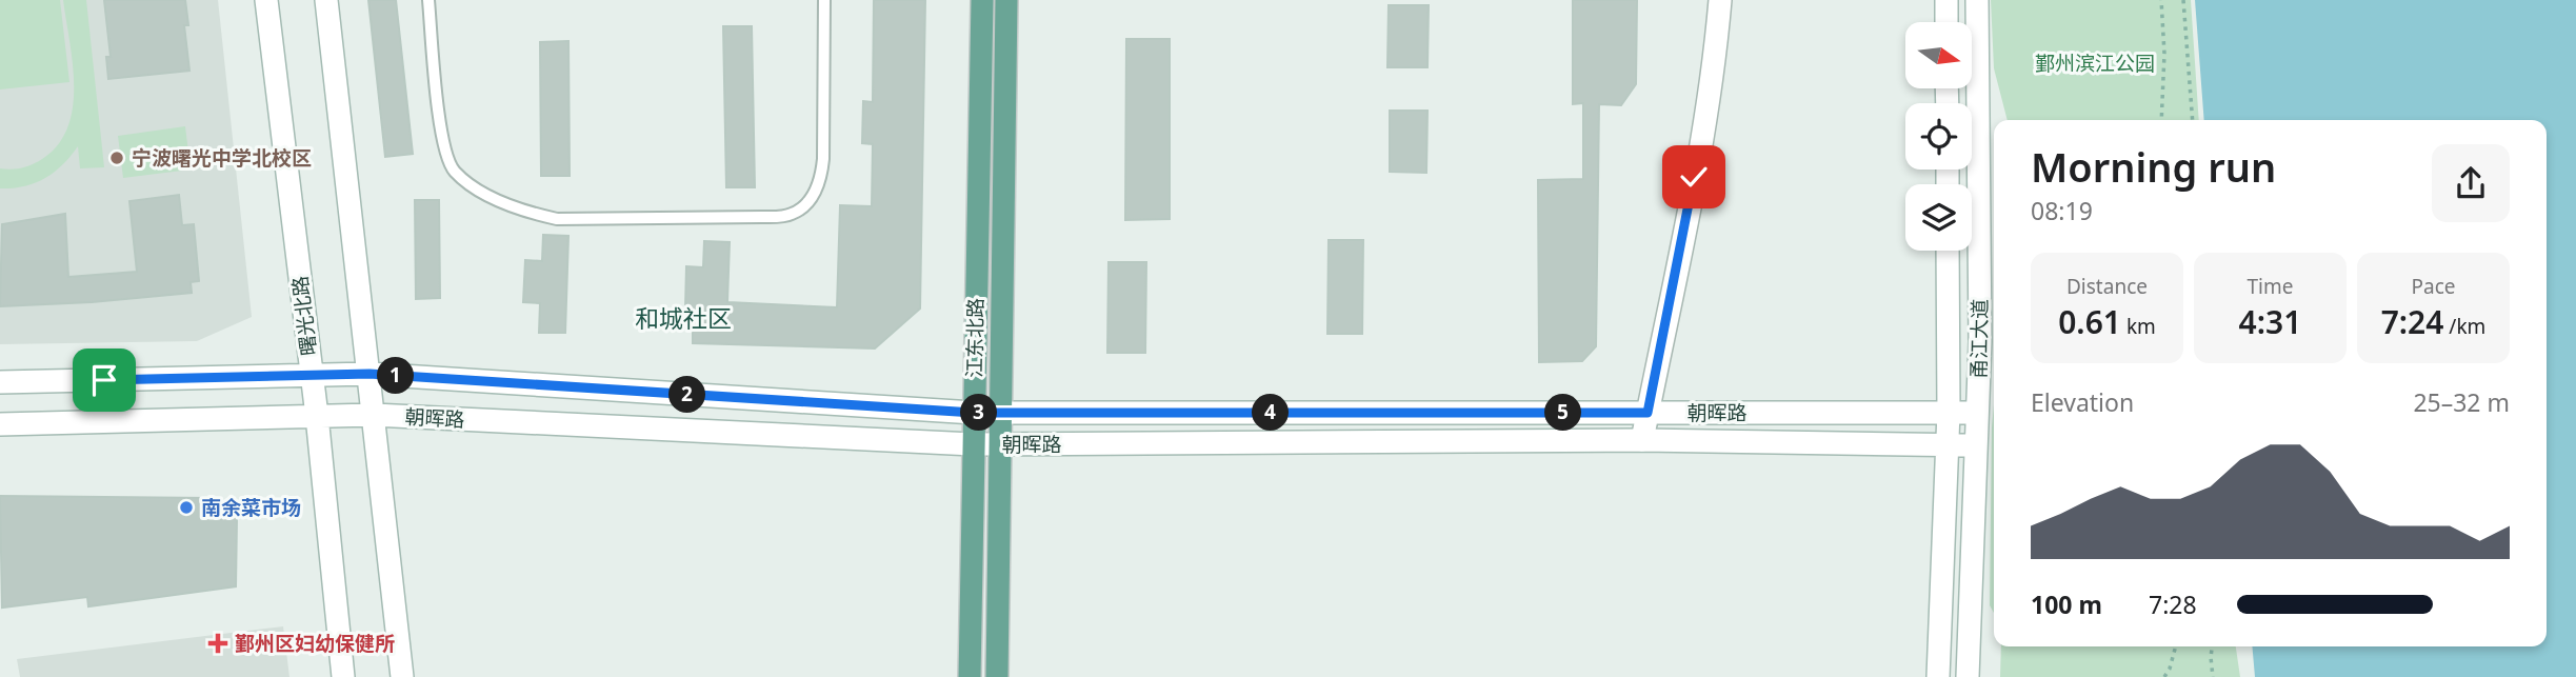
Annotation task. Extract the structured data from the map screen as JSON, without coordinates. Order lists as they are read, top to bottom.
{
  "streets": {
    "main road": [
      "曙光北路",
      "江东北路",
      "甬江大道",
      "朝晖路"
    ]
  },
  "crossings": [
    ["曙光北路", "朝晖路"],
    ["江东北路", "朝晖路"],
    ["甬江大道", "朝晖路"]
  ],
  "districts": ["和城社区"],
  "parks": ["鄞州滨江公园"],
  "places": {
    "other": ["宁波曙光中学北校区", "南余菜市场"],
    "health": ["鄞州区妇幼保健所"]
  },
  "north": "right",
  "page": {
    "heading": ["Morning run", "08:19"],
    "stats": [
      ["Distance", "0.61 km"],
      ["Time", "4:31"],
      ["Pace", "7:24 /km"]
    ],
    "pins": [
      "1",
      "2",
      "3",
      "4",
      "5"
    ],
    "chart": ["Elevation", "25–32 m"],
    "list": [
      {
        "name": "100 m",
        "note": "7:28"
      }
    ]
  }
}
